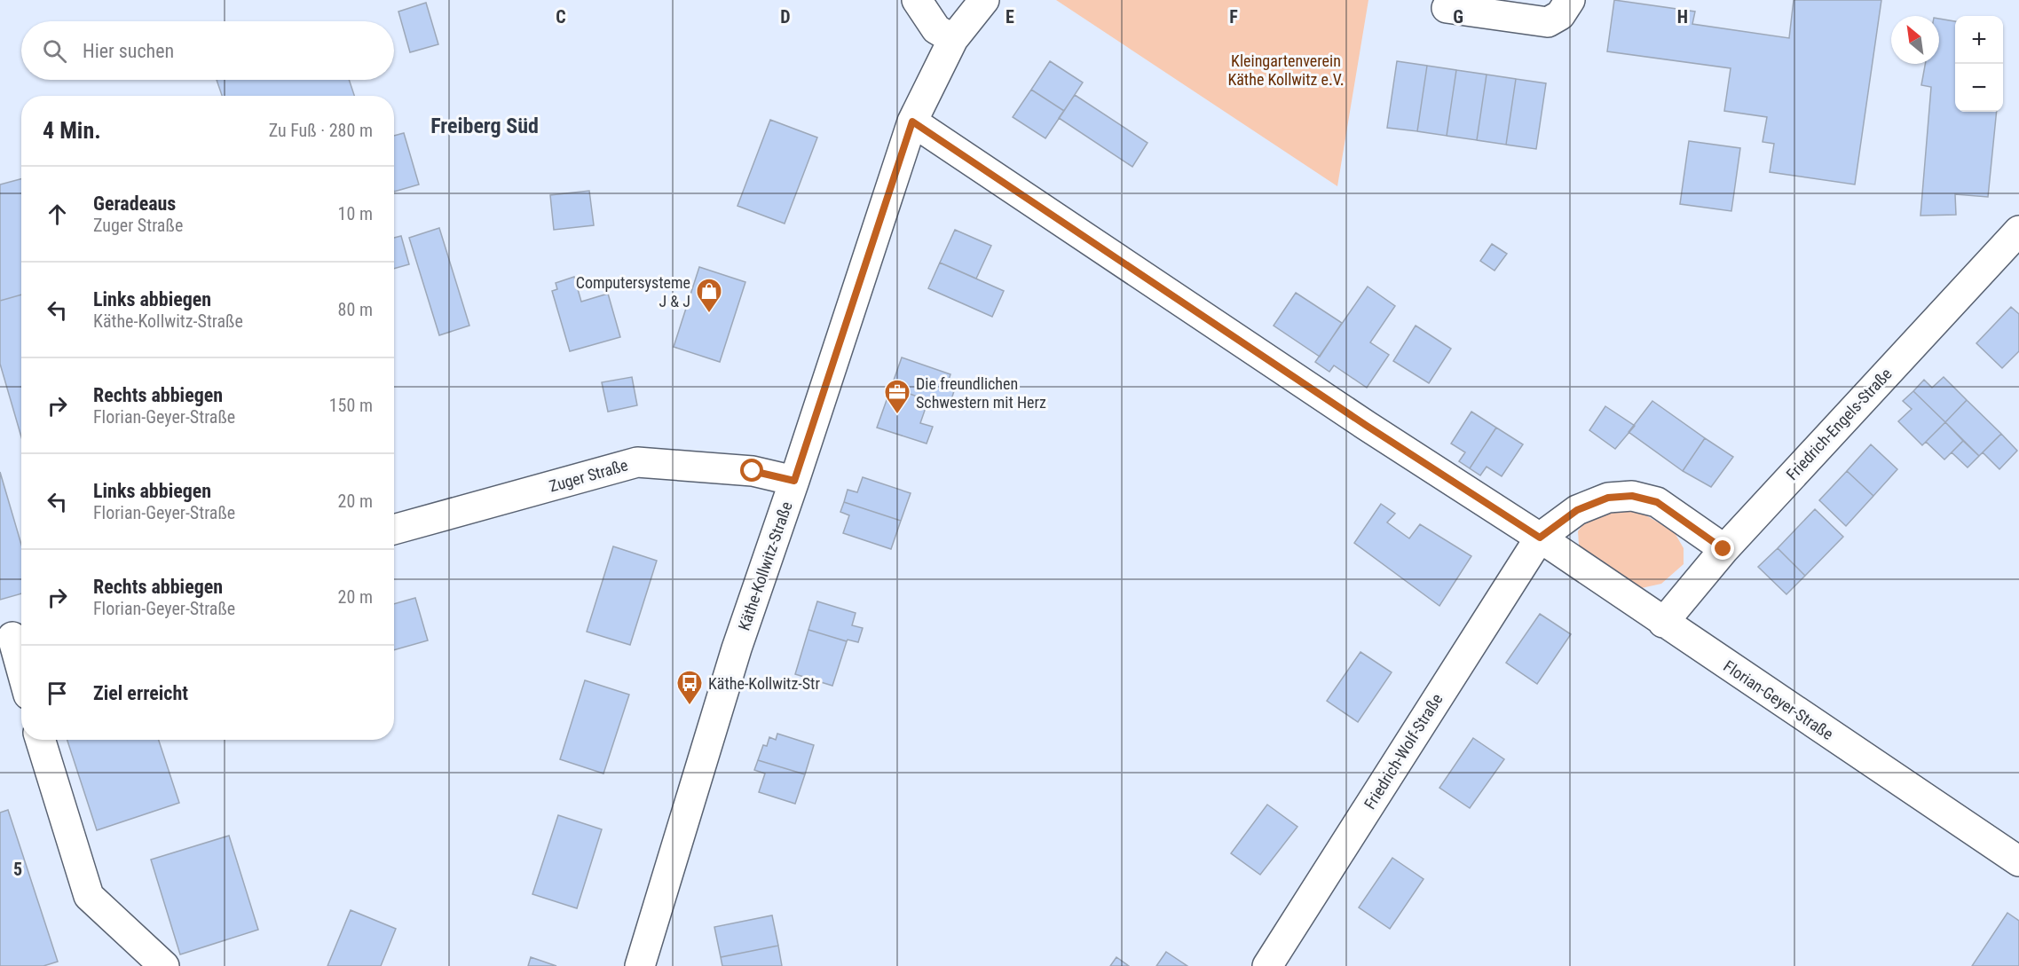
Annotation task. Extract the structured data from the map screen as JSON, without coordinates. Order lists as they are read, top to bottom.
{
  "streets": {
    "street": [
      "Friedrich-Engels-Straße",
      "Zuger Straße",
      "Käthe-Kollwitz-Straße",
      "Florian-Geyer-Straße",
      "Friedrich-Wolf-Straße"
    ]
  },
  "crossings": [
    ["Friedrich-Engels-Straße", "Florian-Geyer-Straße"],
    ["Zuger Straße", "Käthe-Kollwitz-Straße"],
    ["Käthe-Kollwitz-Straße", "Florian-Geyer-Straße"],
    ["Florian-Geyer-Straße", "Friedrich-Wolf-Straße"]
  ],
  "districts": ["Freiberg Süd"],
  "parks": ["Kleingartenverein Käthe Kollwitz e.V."],
  "places": {
    "shop": ["Computersysteme J & J"],
    "office": ["Die freundlichen Schwestern mit Herz"],
    "bus stop": ["Käthe-Kollwitz-Str"]
  },
  "north": "top left",
  "page": {
    "map_buttons": ["+", "−"],
    "search": "Hier suchen",
    "heading": ["4 Min.", "Zu Fuß · 280 m"],
    "list": [
      ["Geradeaus", "Zuger Straße", "10 m"],
      ["Links abbiegen", "Käthe-Kollwitz-Straße", "80 m"],
      ["Rechts abbiegen", "Florian-Geyer-Straße", "150 m"],
      ["Links abbiegen", "Florian-Geyer-Straße", "20 m"],
      ["Rechts abbiegen", "Florian-Geyer-Straße", "20 m"],
      "Ziel erreicht"
    ]
  },
  "grid": {
    "columns": [
      "C",
      "D",
      "E",
      "F",
      "G",
      "H"
    ],
    "rows": ["5"]
  }
}
